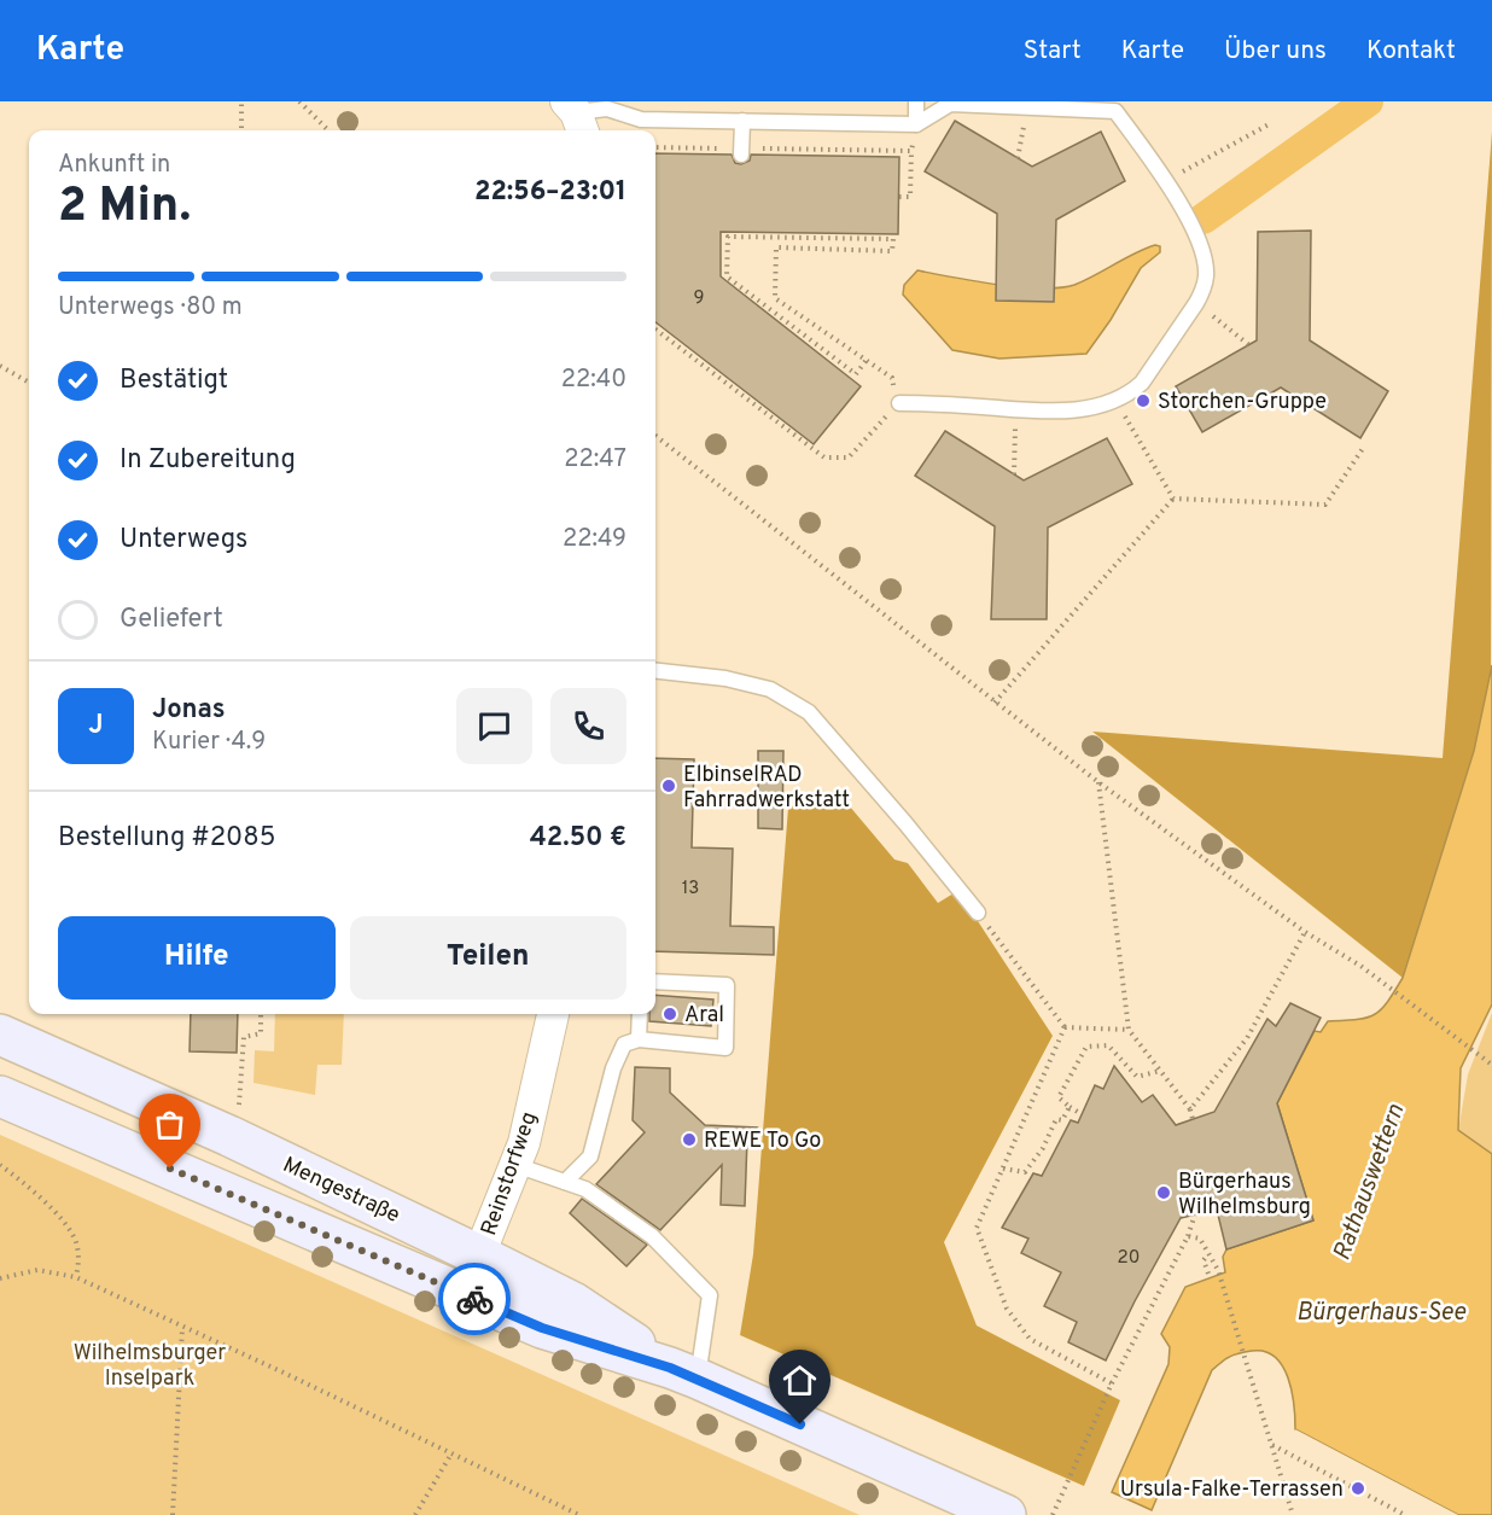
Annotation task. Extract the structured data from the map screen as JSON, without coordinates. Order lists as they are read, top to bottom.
{
  "streets": {
    "main road": ["Mengestraße"],
    "street": ["Reinstorfweg"]
  },
  "crossings": [
    ["Reinstorfweg", "Mengestraße"]
  ],
  "water": ["Rathauswettern", "Bürgerhaus-See"],
  "parks": ["Wilhelmsburger Inselpark"],
  "places": [
    "Storchen-Gruppe",
    "ElbinselRAD Fahrradwerkstatt",
    "Aral",
    "REWE To Go",
    "Bürgerhaus Wilhelmsburg",
    "Ursula-Falke-Terrassen"
  ],
  "house_numbers": ["9", "13", "20"],
  "page": {
    "header": "Karte",
    "nav": [
      "Start",
      "Karte",
      "Über uns",
      "Kontakt"
    ],
    "heading": ["2 Min.", "Ankunft in", "22:56–23:01"],
    "panel": [
      "Jonas",
      "Kurier · 4.9",
      "Bestellung #2085",
      "42.50 €"
    ],
    "bar": "Unterwegs · 80 m",
    "list": [
      ["Bestätigt", "22:40"],
      ["In Zubereitung", "22:47"],
      ["Unterwegs", "22:49"],
      "Geliefert"
    ],
    "round": "J",
    "buttons": ["Hilfe", "Teilen"]
  }
}
